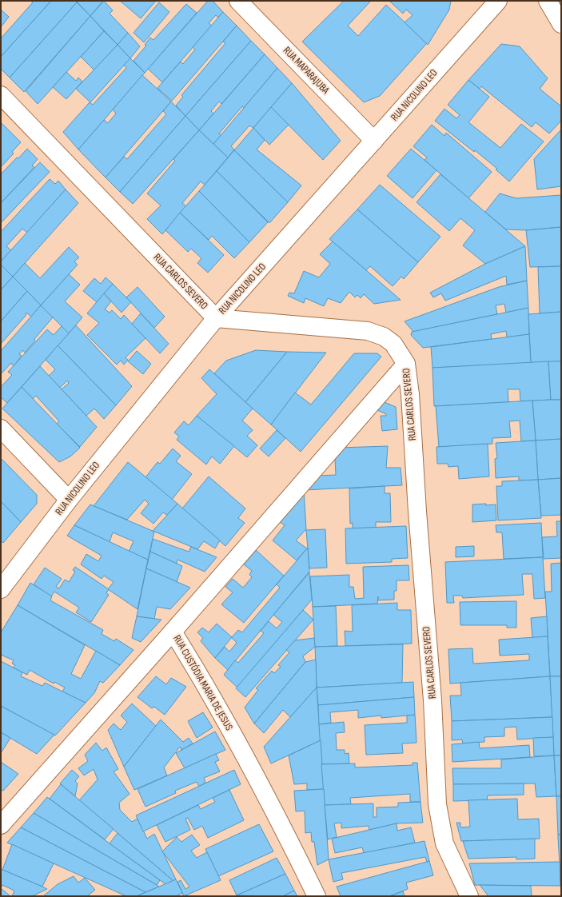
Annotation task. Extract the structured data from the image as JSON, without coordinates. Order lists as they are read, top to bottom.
{
  "streets": {
    "street": [
      "RUA MAPARAJUBA",
      "RUA NICOLINO LEO",
      "RUA CARLOS SEVERO",
      "RUA CUSTÓDIA MARIA DE JESUS"
    ]
  },
  "crossings": [
    ["RUA MAPARAJUBA", "RUA NICOLINO LEO"],
    ["RUA NICOLINO LEO", "RUA CARLOS SEVERO"]
  ]
}
